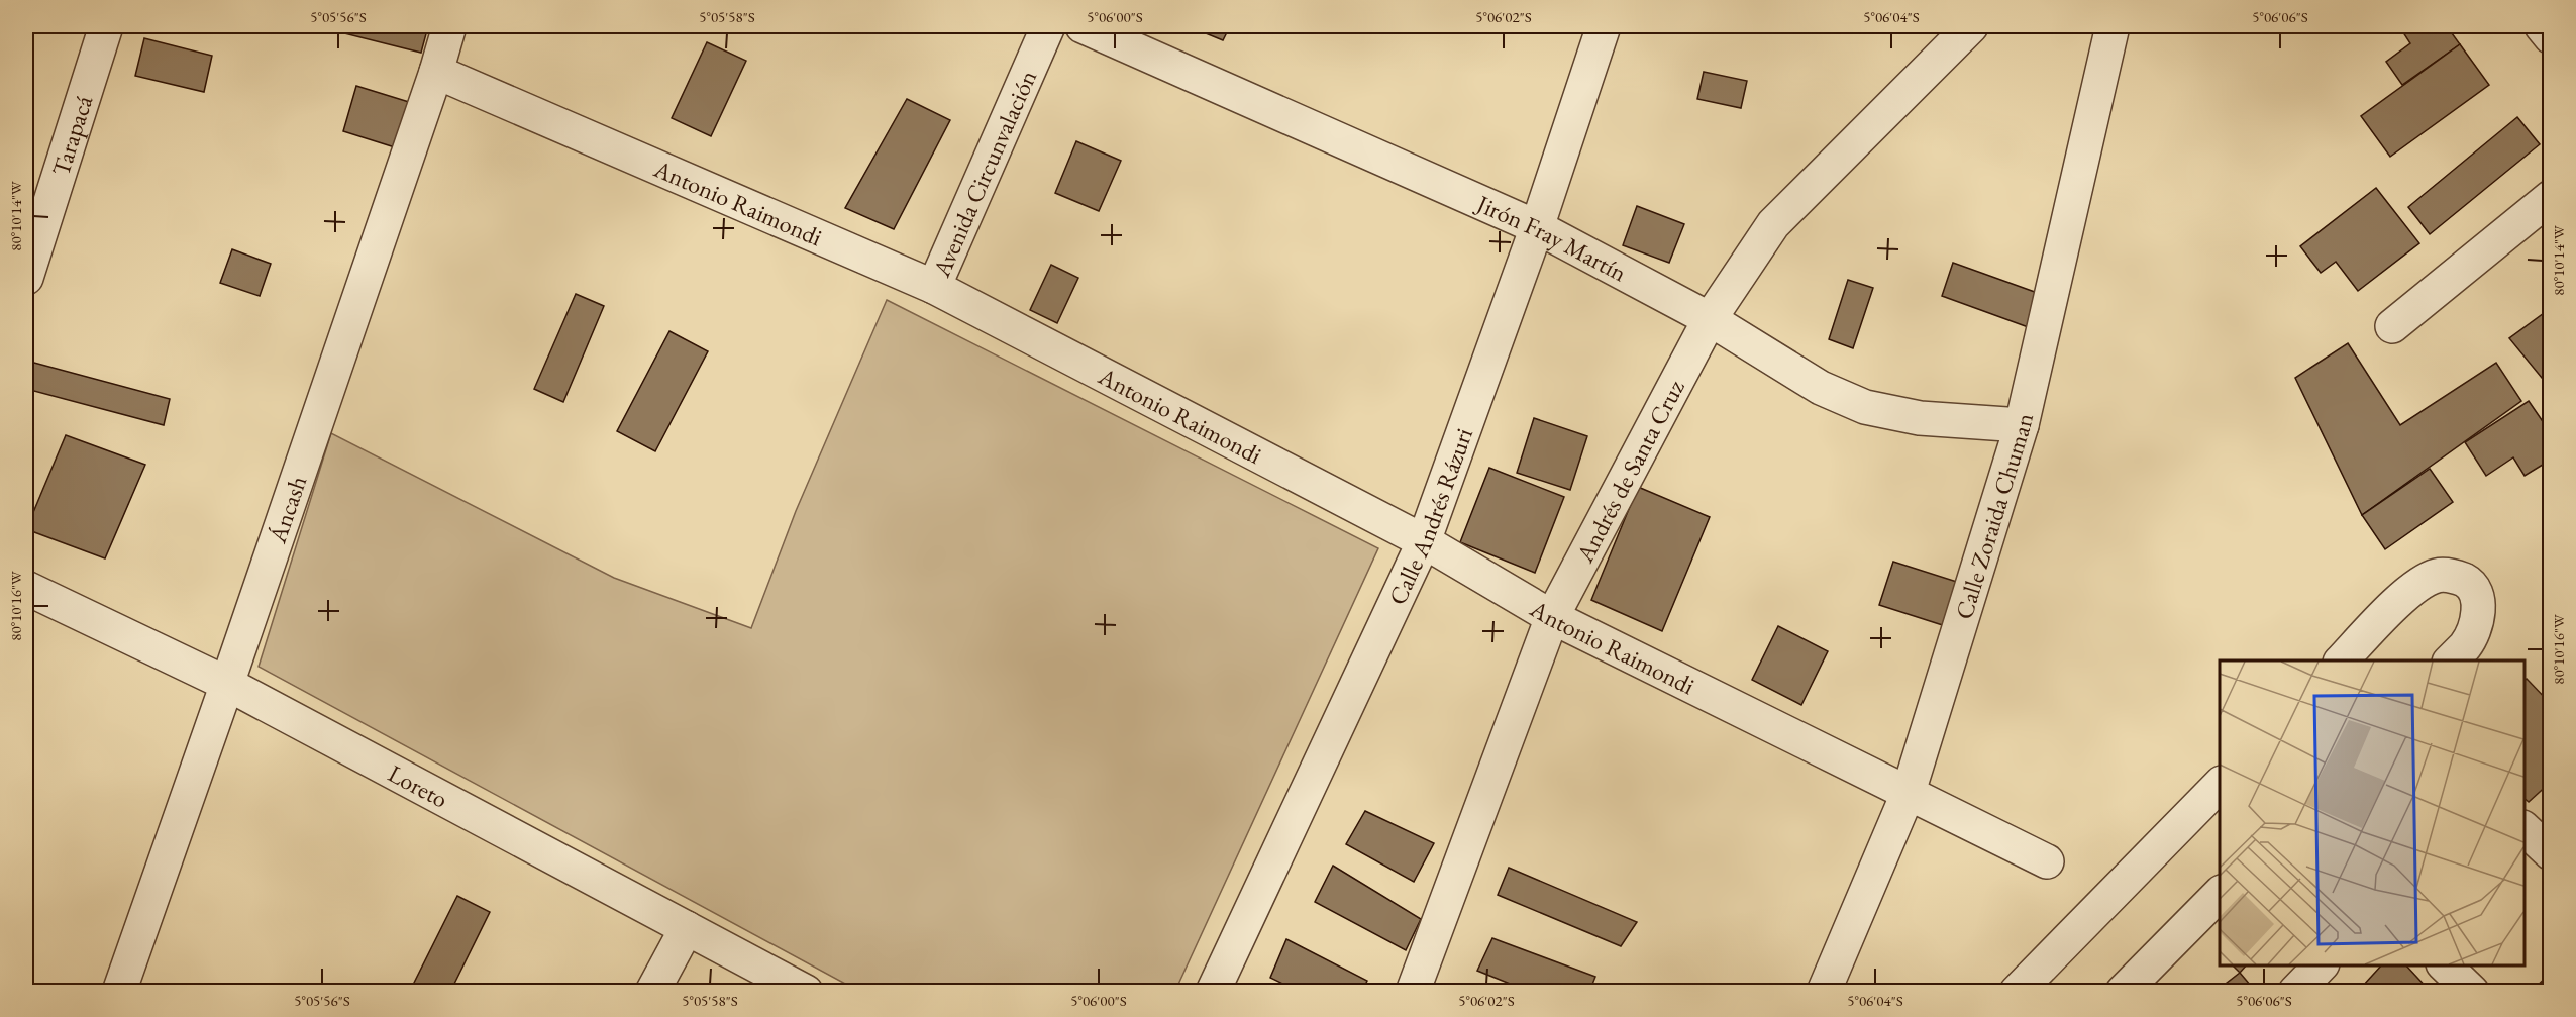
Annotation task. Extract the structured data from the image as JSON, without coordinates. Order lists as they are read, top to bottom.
{
  "streets": {
    "street": [
      "Tarapacá",
      "Avenida Circunvalación",
      "Antonio Raimondi",
      "Jirón Fray Martín",
      "Andrés de Santa Cruz",
      "Áncash",
      "Calle Zoraida Chuman",
      "Calle Andrés Rázuri",
      "Loreto"
    ]
  },
  "crossings": [
    ["Avenida Circunvalación", "Antonio Raimondi"],
    ["Antonio Raimondi", "Andrés de Santa Cruz"],
    ["Antonio Raimondi", "Áncash"],
    ["Antonio Raimondi", "Calle Zoraida Chuman"],
    ["Antonio Raimondi", "Calle Andrés Rázuri"],
    ["Jirón Fray Martín", "Andrés de Santa Cruz"],
    ["Jirón Fray Martín", "Calle Zoraida Chuman"],
    ["Jirón Fray Martín", "Calle Andrés Rázuri"],
    ["Áncash", "Loreto"]
  ],
  "coordinates": [
    "5°05'56\"S",
    "5°05'58\"S",
    "5°06'00\"S",
    "5°06'02\"S",
    "5°06'04\"S",
    "5°06'06\"S",
    "80°10'14\"W",
    "80°10'16\"W"
  ]
}
